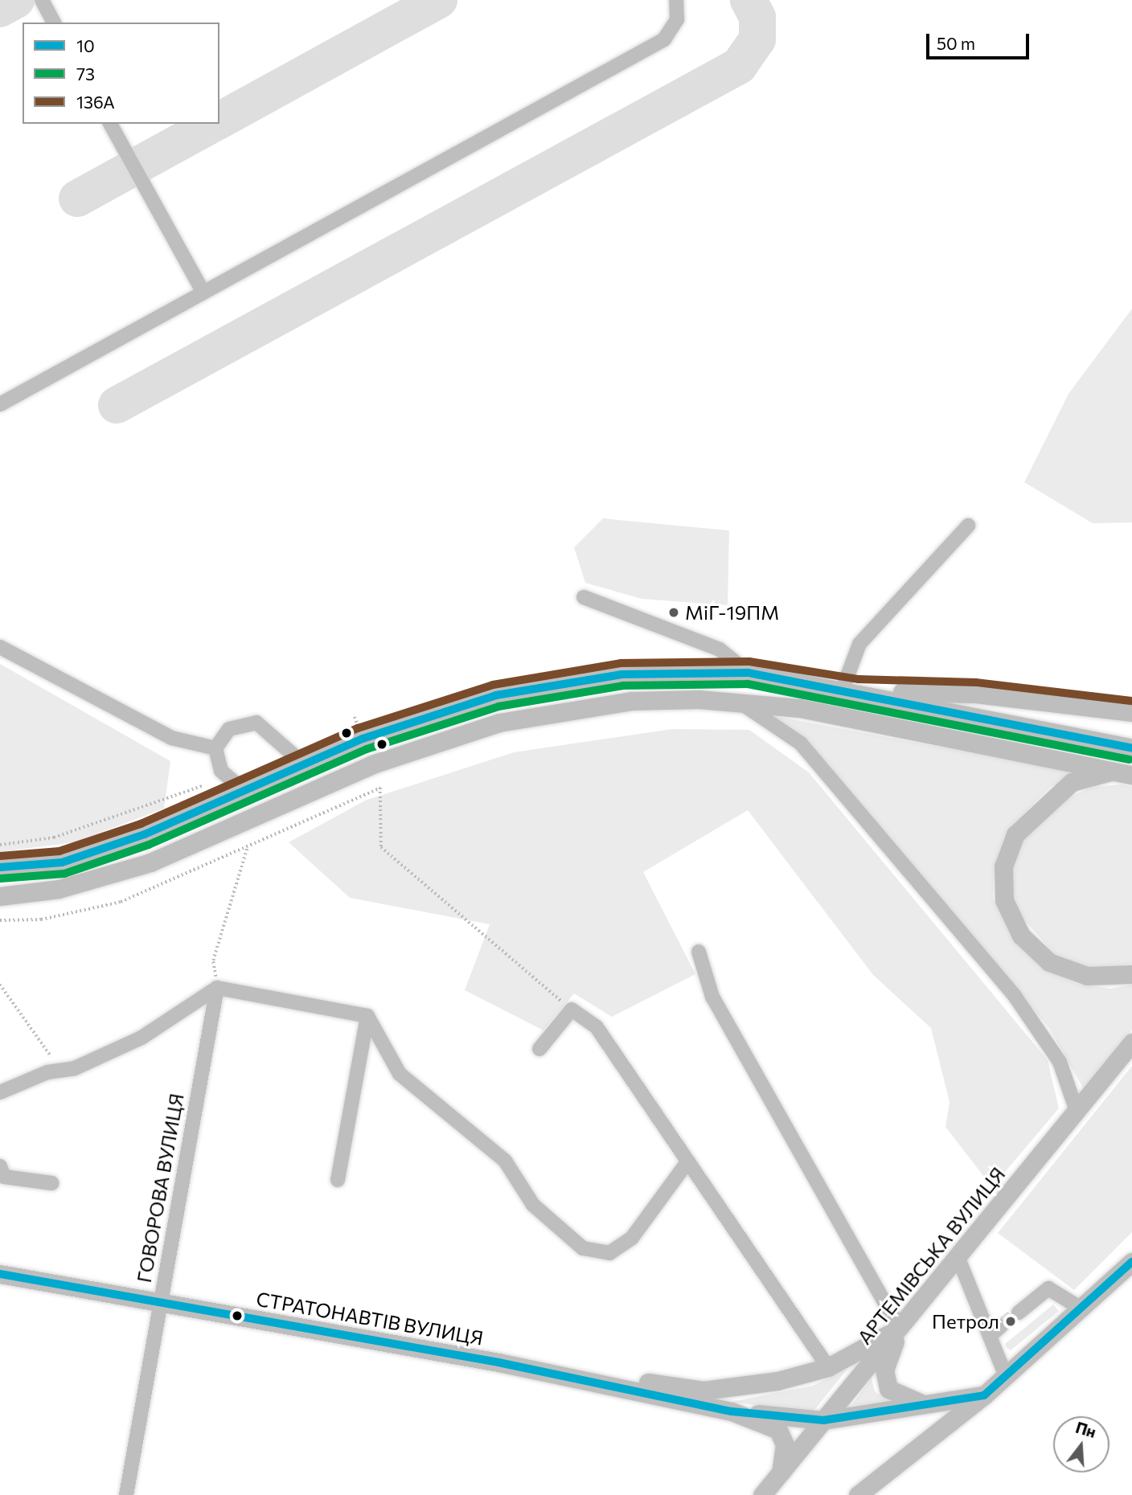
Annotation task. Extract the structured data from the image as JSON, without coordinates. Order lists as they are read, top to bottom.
{
  "streets": {
    "main road": ["АРТЕМІВСЬКА ВУЛИЦЯ", "СТРАТОНАВТІВ ВУЛИЦЯ"],
    "street": ["ГОВОРОВА ВУЛИЦЯ"]
  },
  "crossings": [
    ["ГОВОРОВА ВУЛИЦЯ", "СТРАТОНАВТІВ ВУЛИЦЯ"]
  ],
  "places": ["МіГ-19ПМ", "Петрол"],
  "lines": ["transit line 136А", "transit line 10", "transit line 73"],
  "legend": ["10", "73", "136А"],
  "scale_bar": "50 m",
  "north": "top"
}
